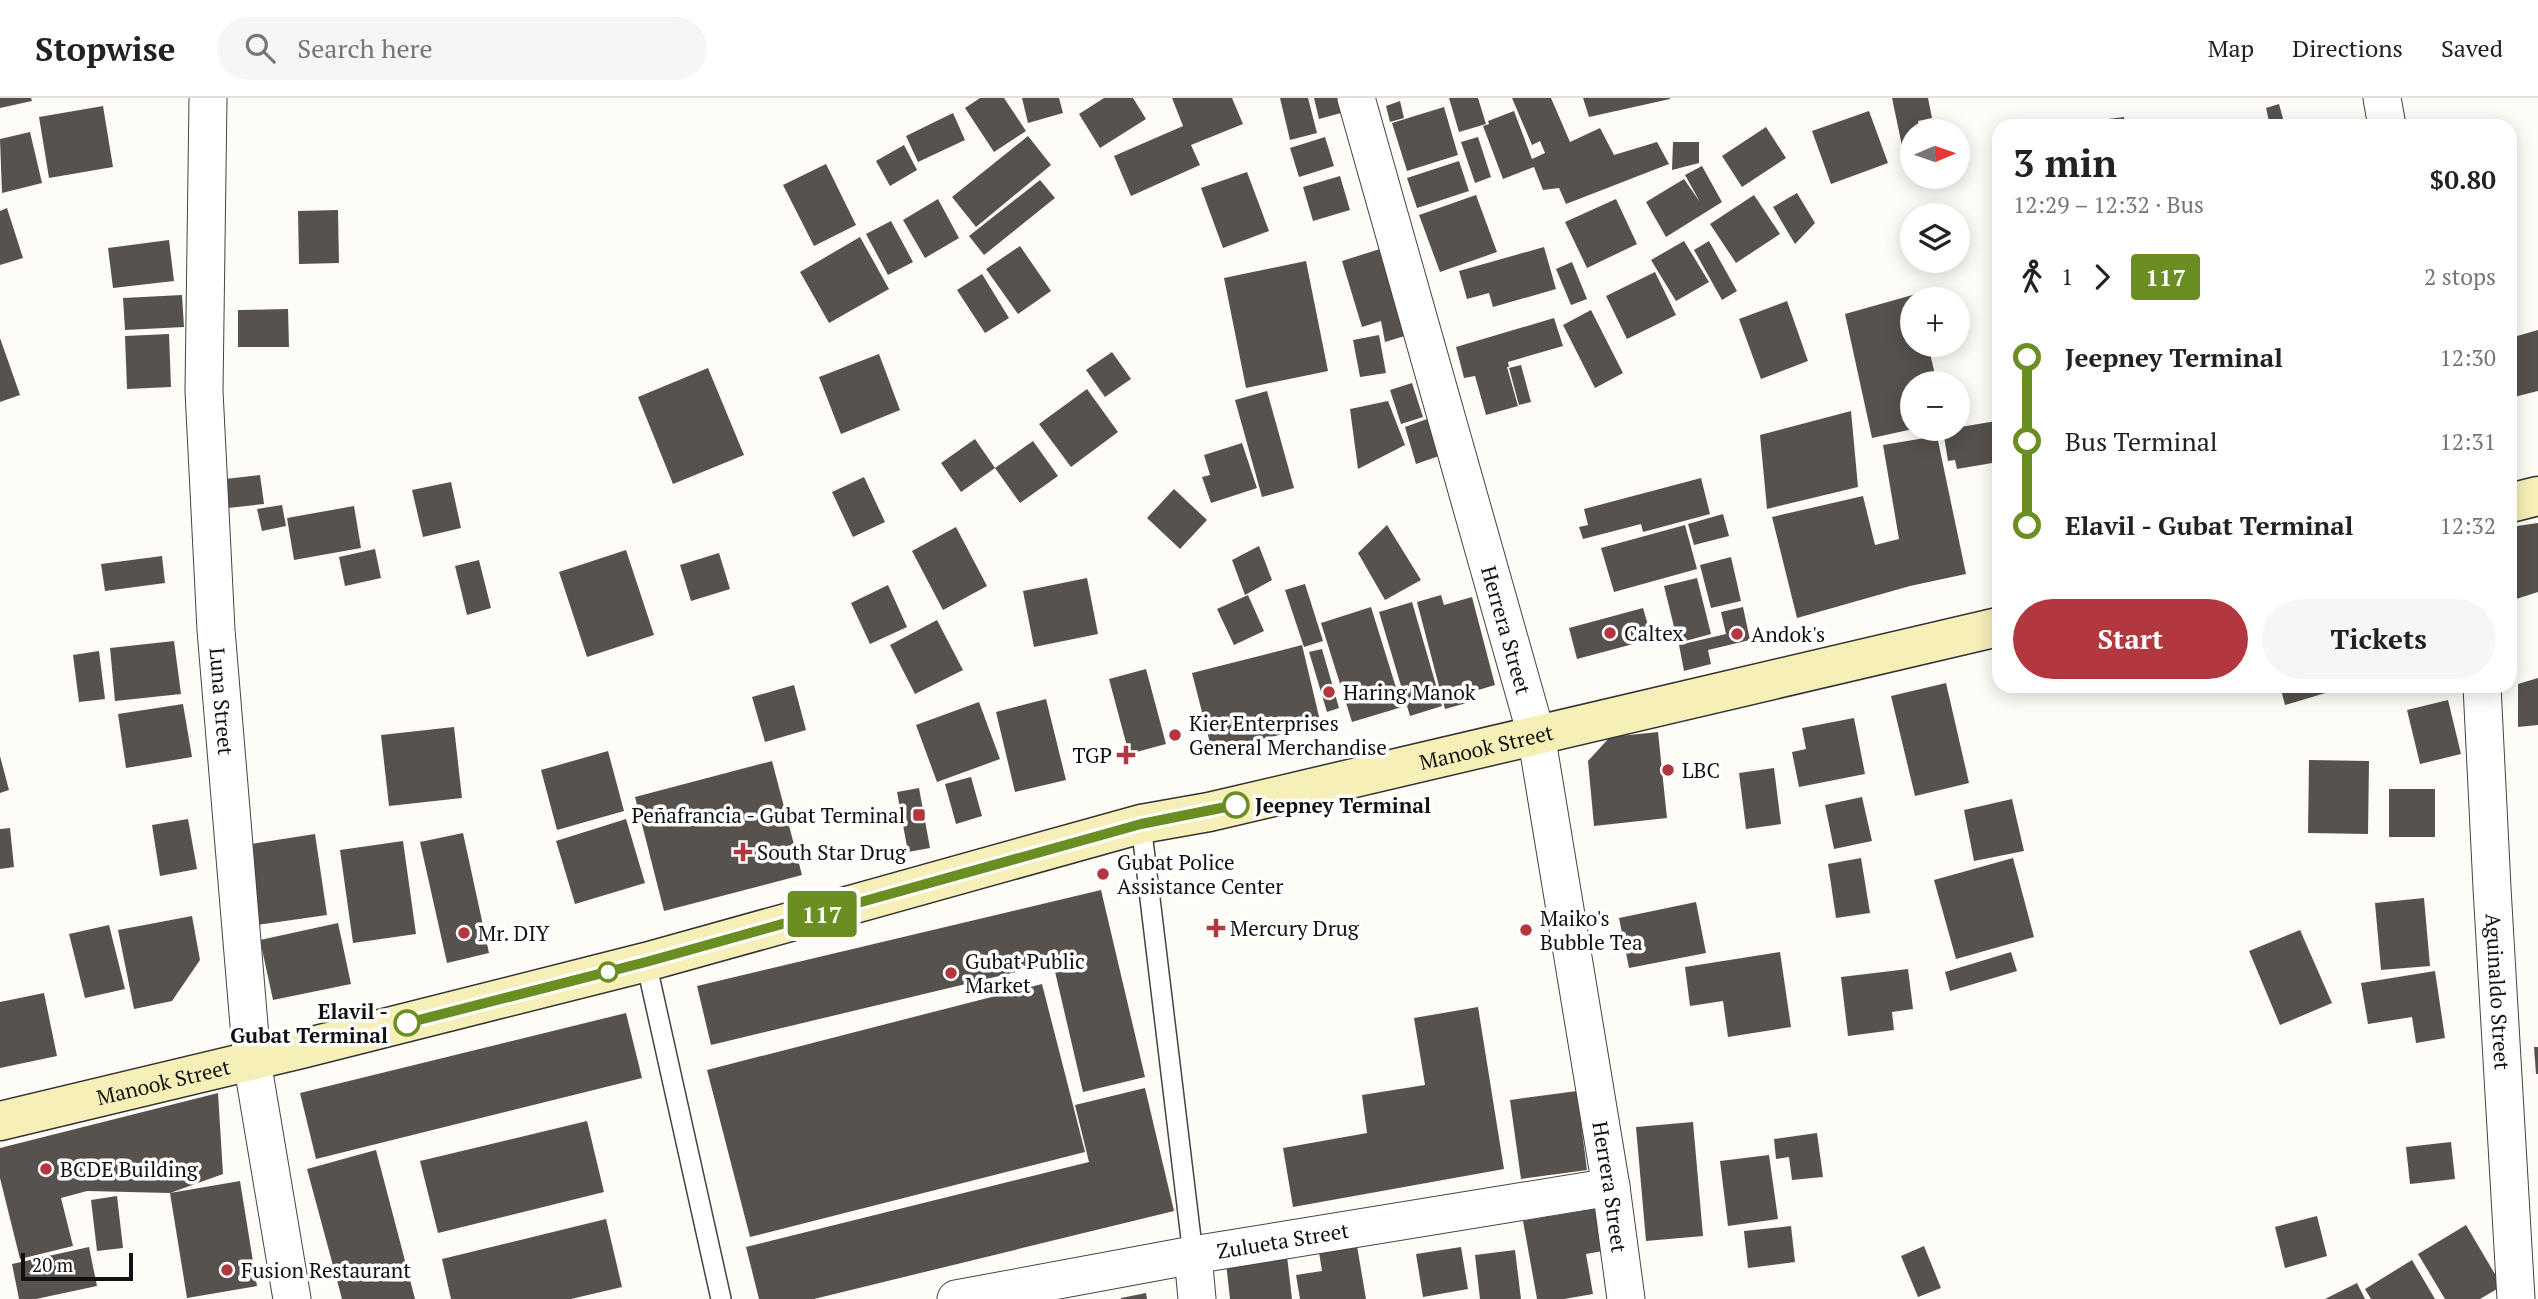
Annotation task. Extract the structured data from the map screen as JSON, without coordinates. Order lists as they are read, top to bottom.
{
  "streets": {
    "main road": ["Manook Street"],
    "street": [
      "Herrera Street",
      "Luna Street",
      "Aguinaldo Street",
      "Zulueta Street"
    ]
  },
  "crossings": [
    ["Herrera Street", "Manook Street"],
    ["Herrera Street", "Zulueta Street"],
    ["Luna Street", "Manook Street"]
  ],
  "places": {
    "other": [
      "Caltex",
      "Andok's",
      "Haring Manok",
      "Kier Enterprises General Merchandise",
      "LBC",
      "Jeepney Terminal",
      "Gubat Police Assistance Center",
      "Maiko's Bubble Tea",
      "Mr. DIY",
      "Gubat Public Market",
      "Elavil - Gubat Terminal",
      "BCDE Building",
      "Fusion Restaurant"
    ],
    "health": ["TGP", "South Star Drug", "Mercury Drug"],
    "transit": ["Peñafrancia - Gubat Terminal"]
  },
  "lines": ["bus line 117"],
  "scale_bar": "20 m",
  "north": "right",
  "page": {
    "header": "Stopwise",
    "search": "Search here",
    "nav": ["Map", "Directions", "Saved"],
    "on_map": "117",
    "map_buttons": ["+", "−"],
    "heading": ["3 min", "12:29 – 12:32 · Bus", "$0.80"],
    "legs": ["1", "117", "2 stops"],
    "list": [
      {
        "name": "Jeepney Terminal",
        "value": "12:30"
      },
      {
        "name": "Bus Terminal",
        "value": "12:31"
      },
      {
        "name": "Elavil - Gubat Terminal",
        "value": "12:32"
      }
    ],
    "buttons": ["Start", "Tickets"],
    "scale": "20 m"
  }
}
